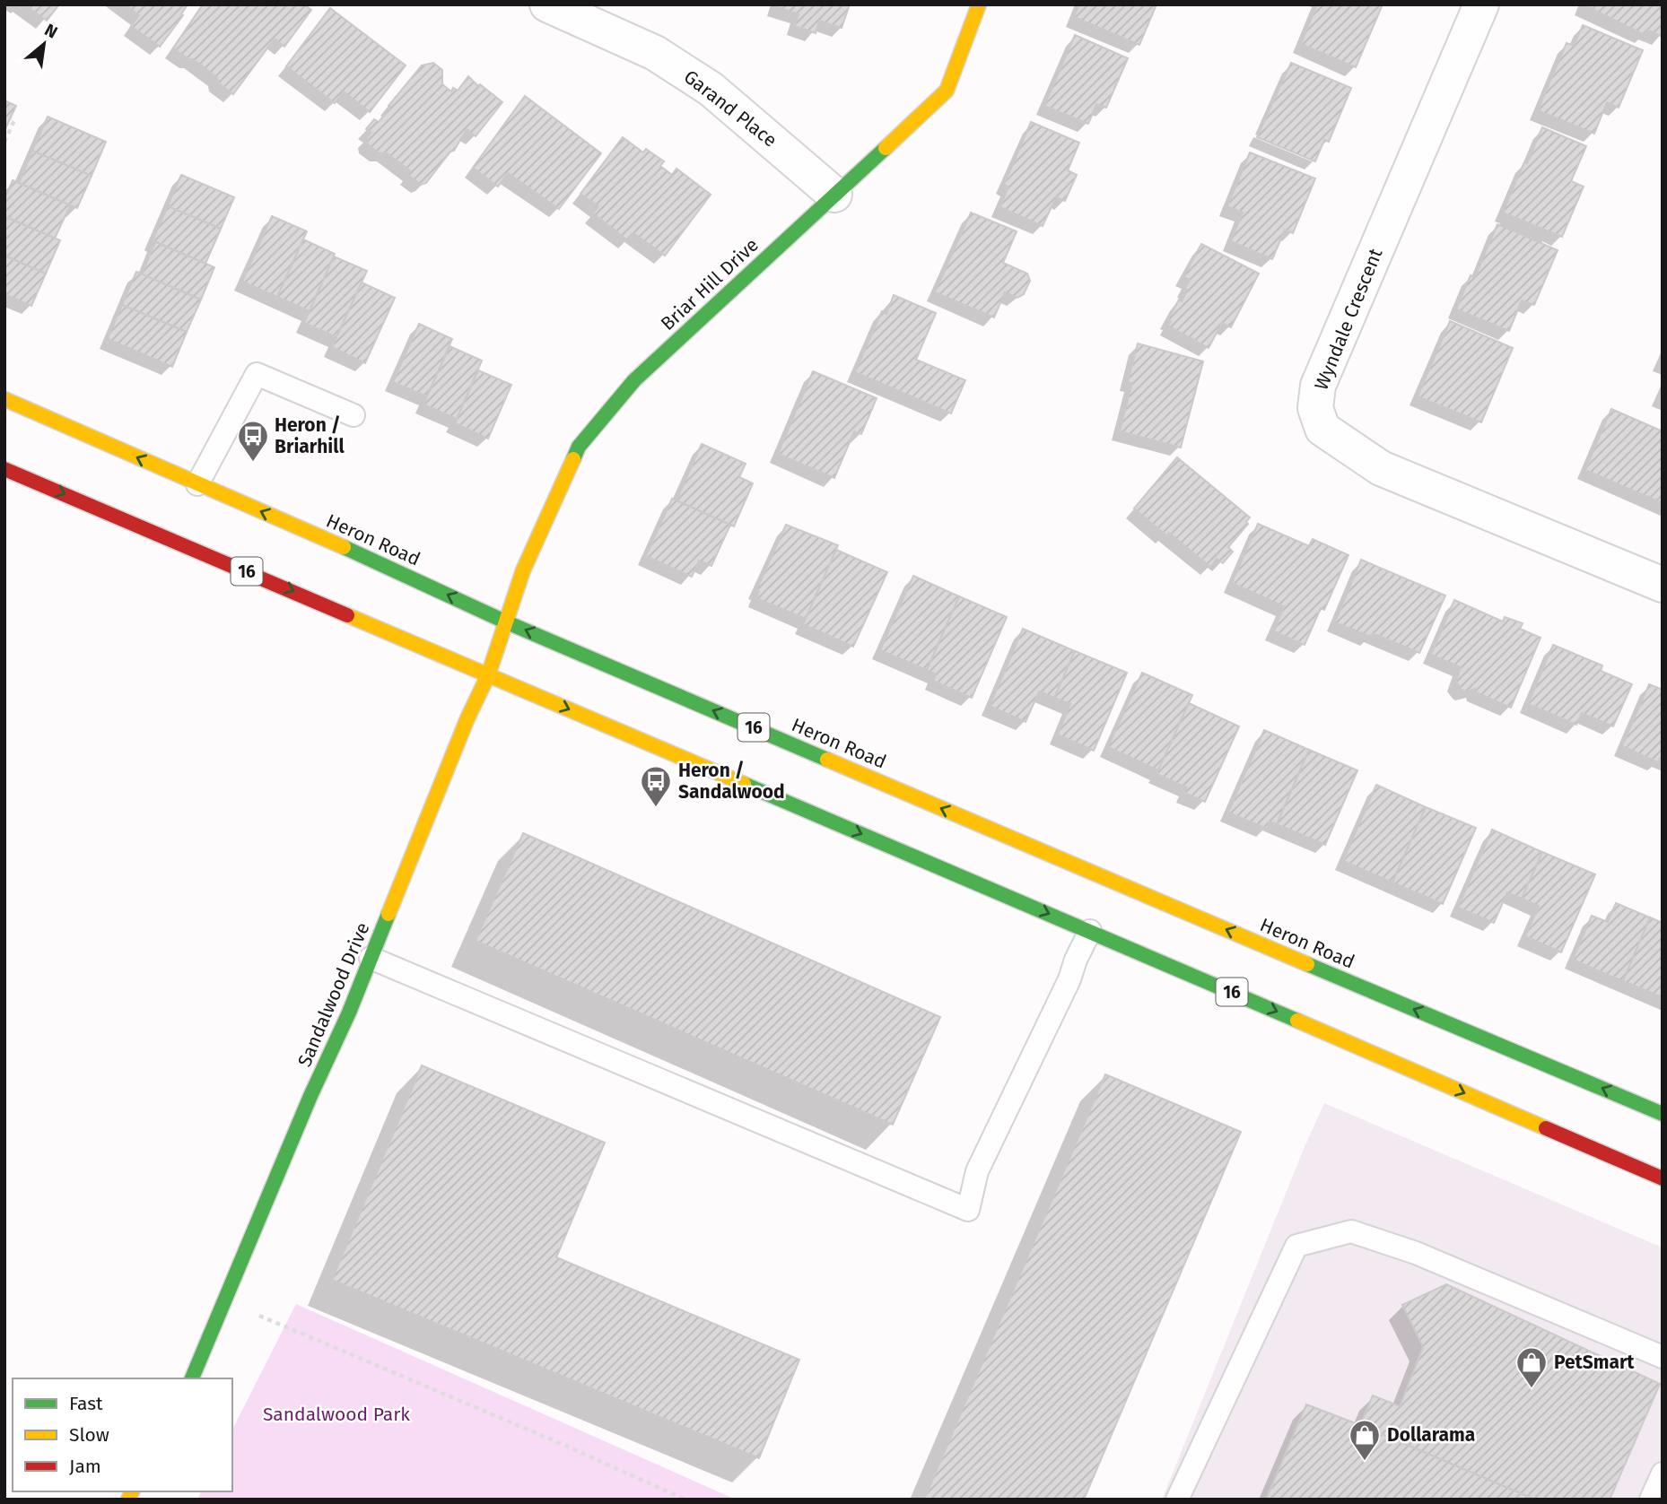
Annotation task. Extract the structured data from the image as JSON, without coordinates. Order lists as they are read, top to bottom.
{
  "streets": {
    "main road": [
      "Briar Hill Drive",
      "Heron Road",
      "16",
      "Sandalwood Drive"
    ],
    "street": ["Garand Place", "Wyndale Crescent"]
  },
  "crossings": [
    ["Garand Place", "Briar Hill Drive"],
    ["Briar Hill Drive", "Heron Road"],
    ["Briar Hill Drive", "Sandalwood Drive"],
    ["Heron Road", "Sandalwood Drive"],
    ["16", "Sandalwood Drive"]
  ],
  "parks": ["Sandalwood Park"],
  "places": {
    "bus stop": ["Heron / Briarhill", "Heron / Sandalwood"],
    "shop": ["PetSmart", "Dollarama"]
  },
  "legend": ["Fast", "Slow", "Jam"],
  "north": "top right"
}
